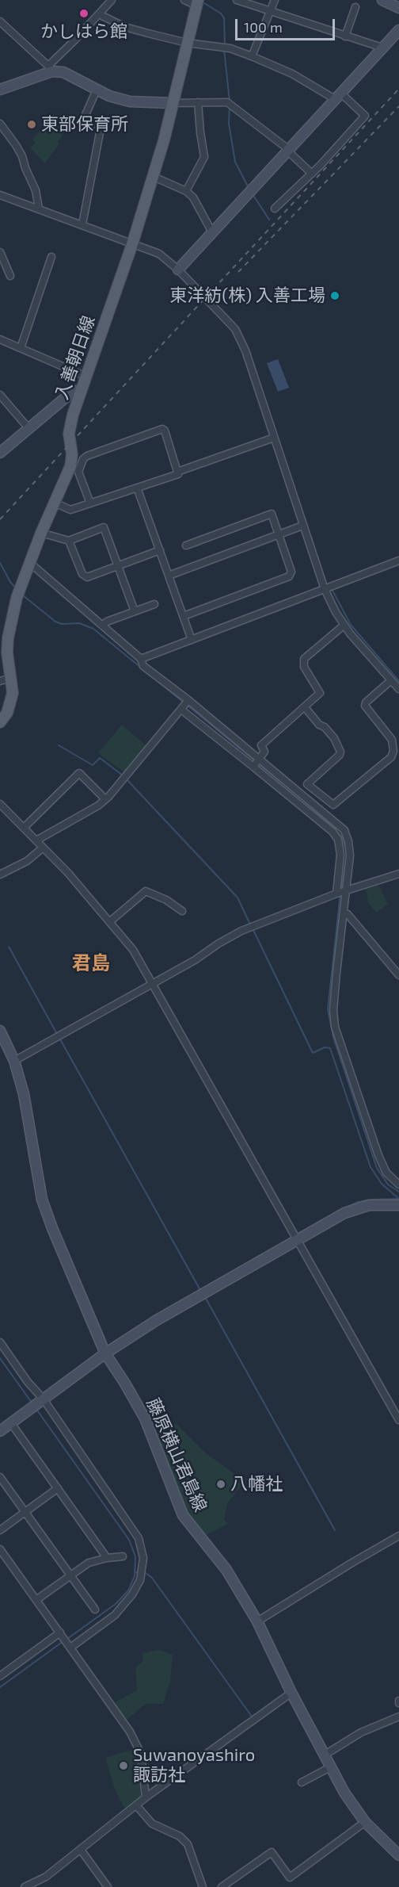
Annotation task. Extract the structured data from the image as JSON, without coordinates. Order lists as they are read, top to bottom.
{
  "streets": {
    "main road": ["入善朝日線", "藤原横山君島線"]
  },
  "districts": ["君島"],
  "places": [
    "かしはら館",
    "東部保育所",
    "東洋紡(株) 入善工場",
    "八幡社",
    "Suwanoyashiro 諏訪社"
  ],
  "scale_bar": "100 m"
}
